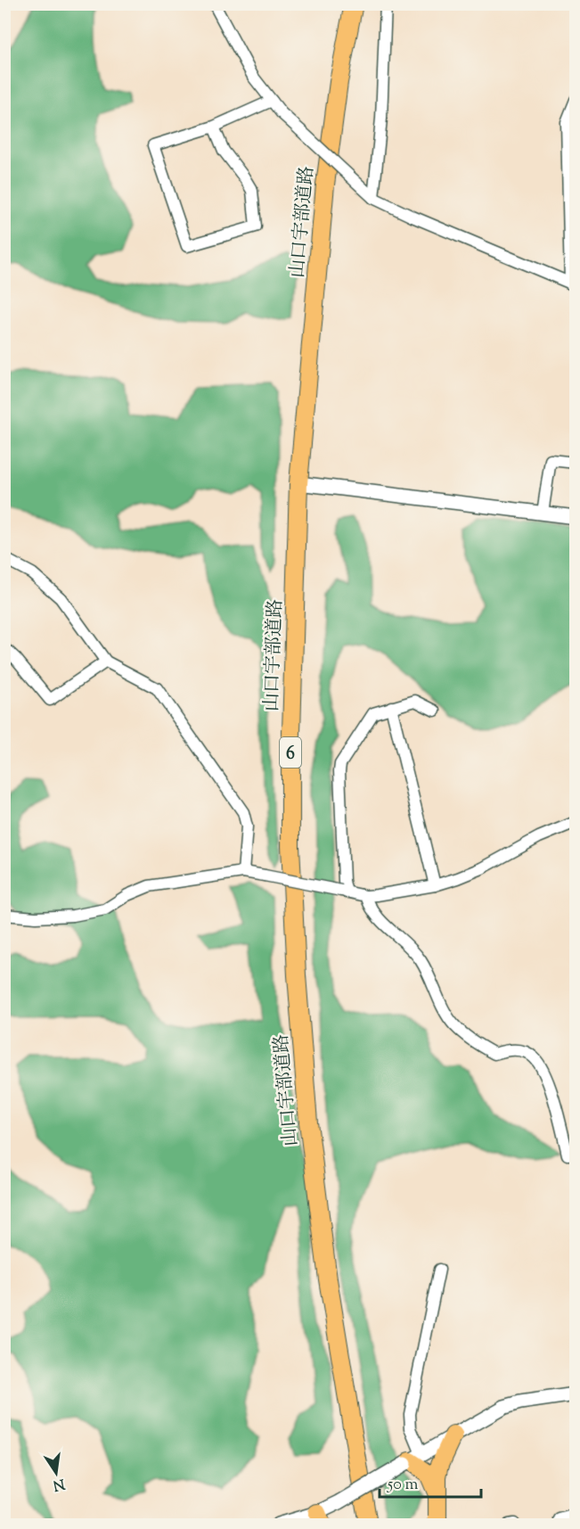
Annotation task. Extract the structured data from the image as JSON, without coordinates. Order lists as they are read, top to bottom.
{
  "streets": {
    "main road": ["山口宇部道路", "6"]
  },
  "scale_bar": "50 m",
  "north": "bottom"
}
